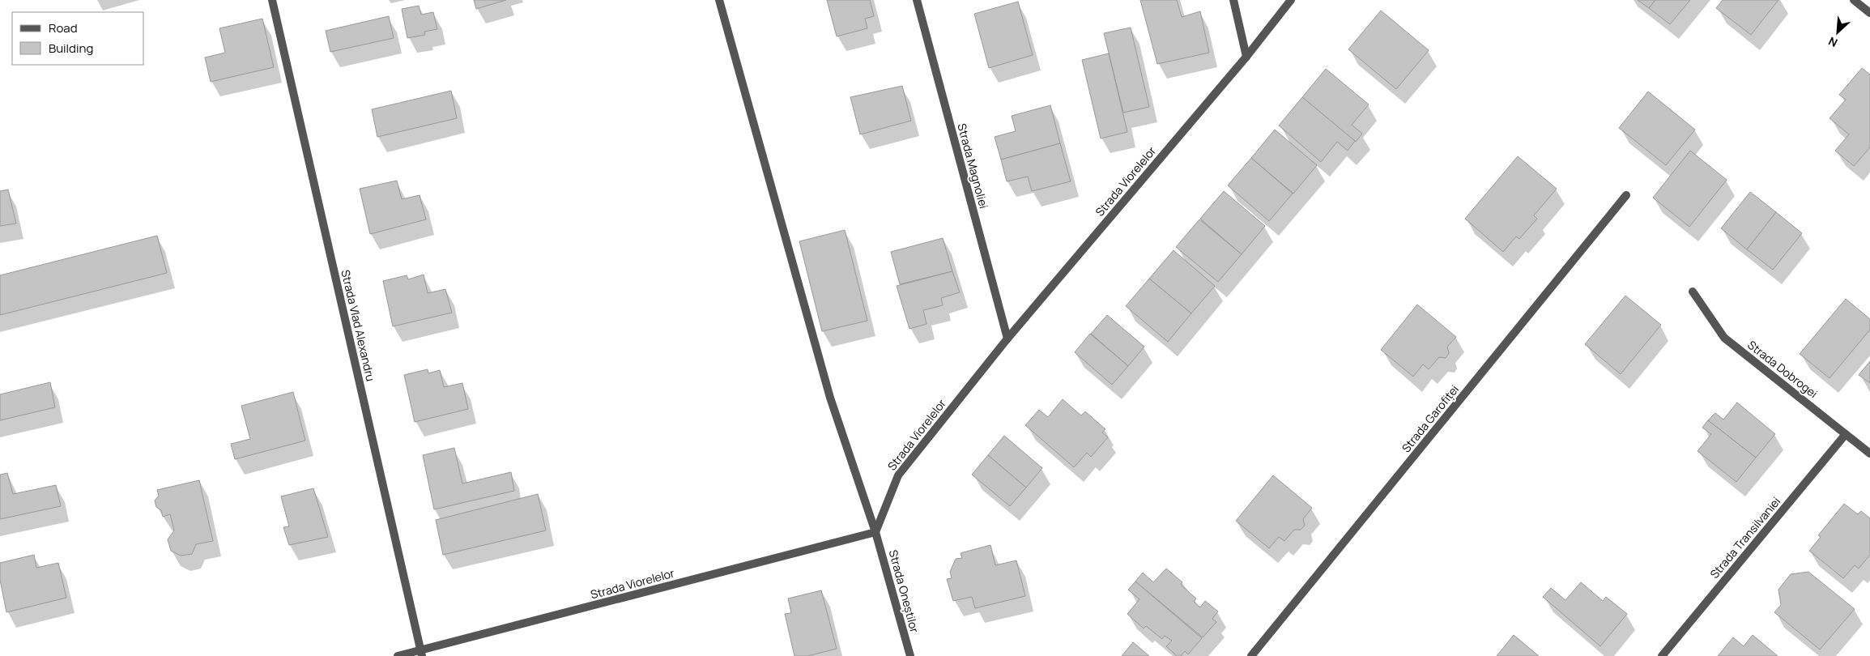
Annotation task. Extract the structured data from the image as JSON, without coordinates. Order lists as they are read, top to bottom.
{
  "streets": {
    "street": [
      "Strada Magnoliei",
      "Strada Viorelelor",
      "Strada Vlad Alexandru",
      "Strada Dobrogei",
      "Strada Garofiței",
      "Strada Transilvaniei",
      "Strada Oneștilor"
    ]
  },
  "crossings": [
    ["Strada Magnoliei", "Strada Viorelelor"],
    ["Strada Viorelelor", "Strada Vlad Alexandru"],
    ["Strada Viorelelor", "Strada Oneștilor"],
    ["Strada Dobrogei", "Strada Transilvaniei"]
  ],
  "legend": ["Road", "Building"],
  "north": "bottom left"
}
